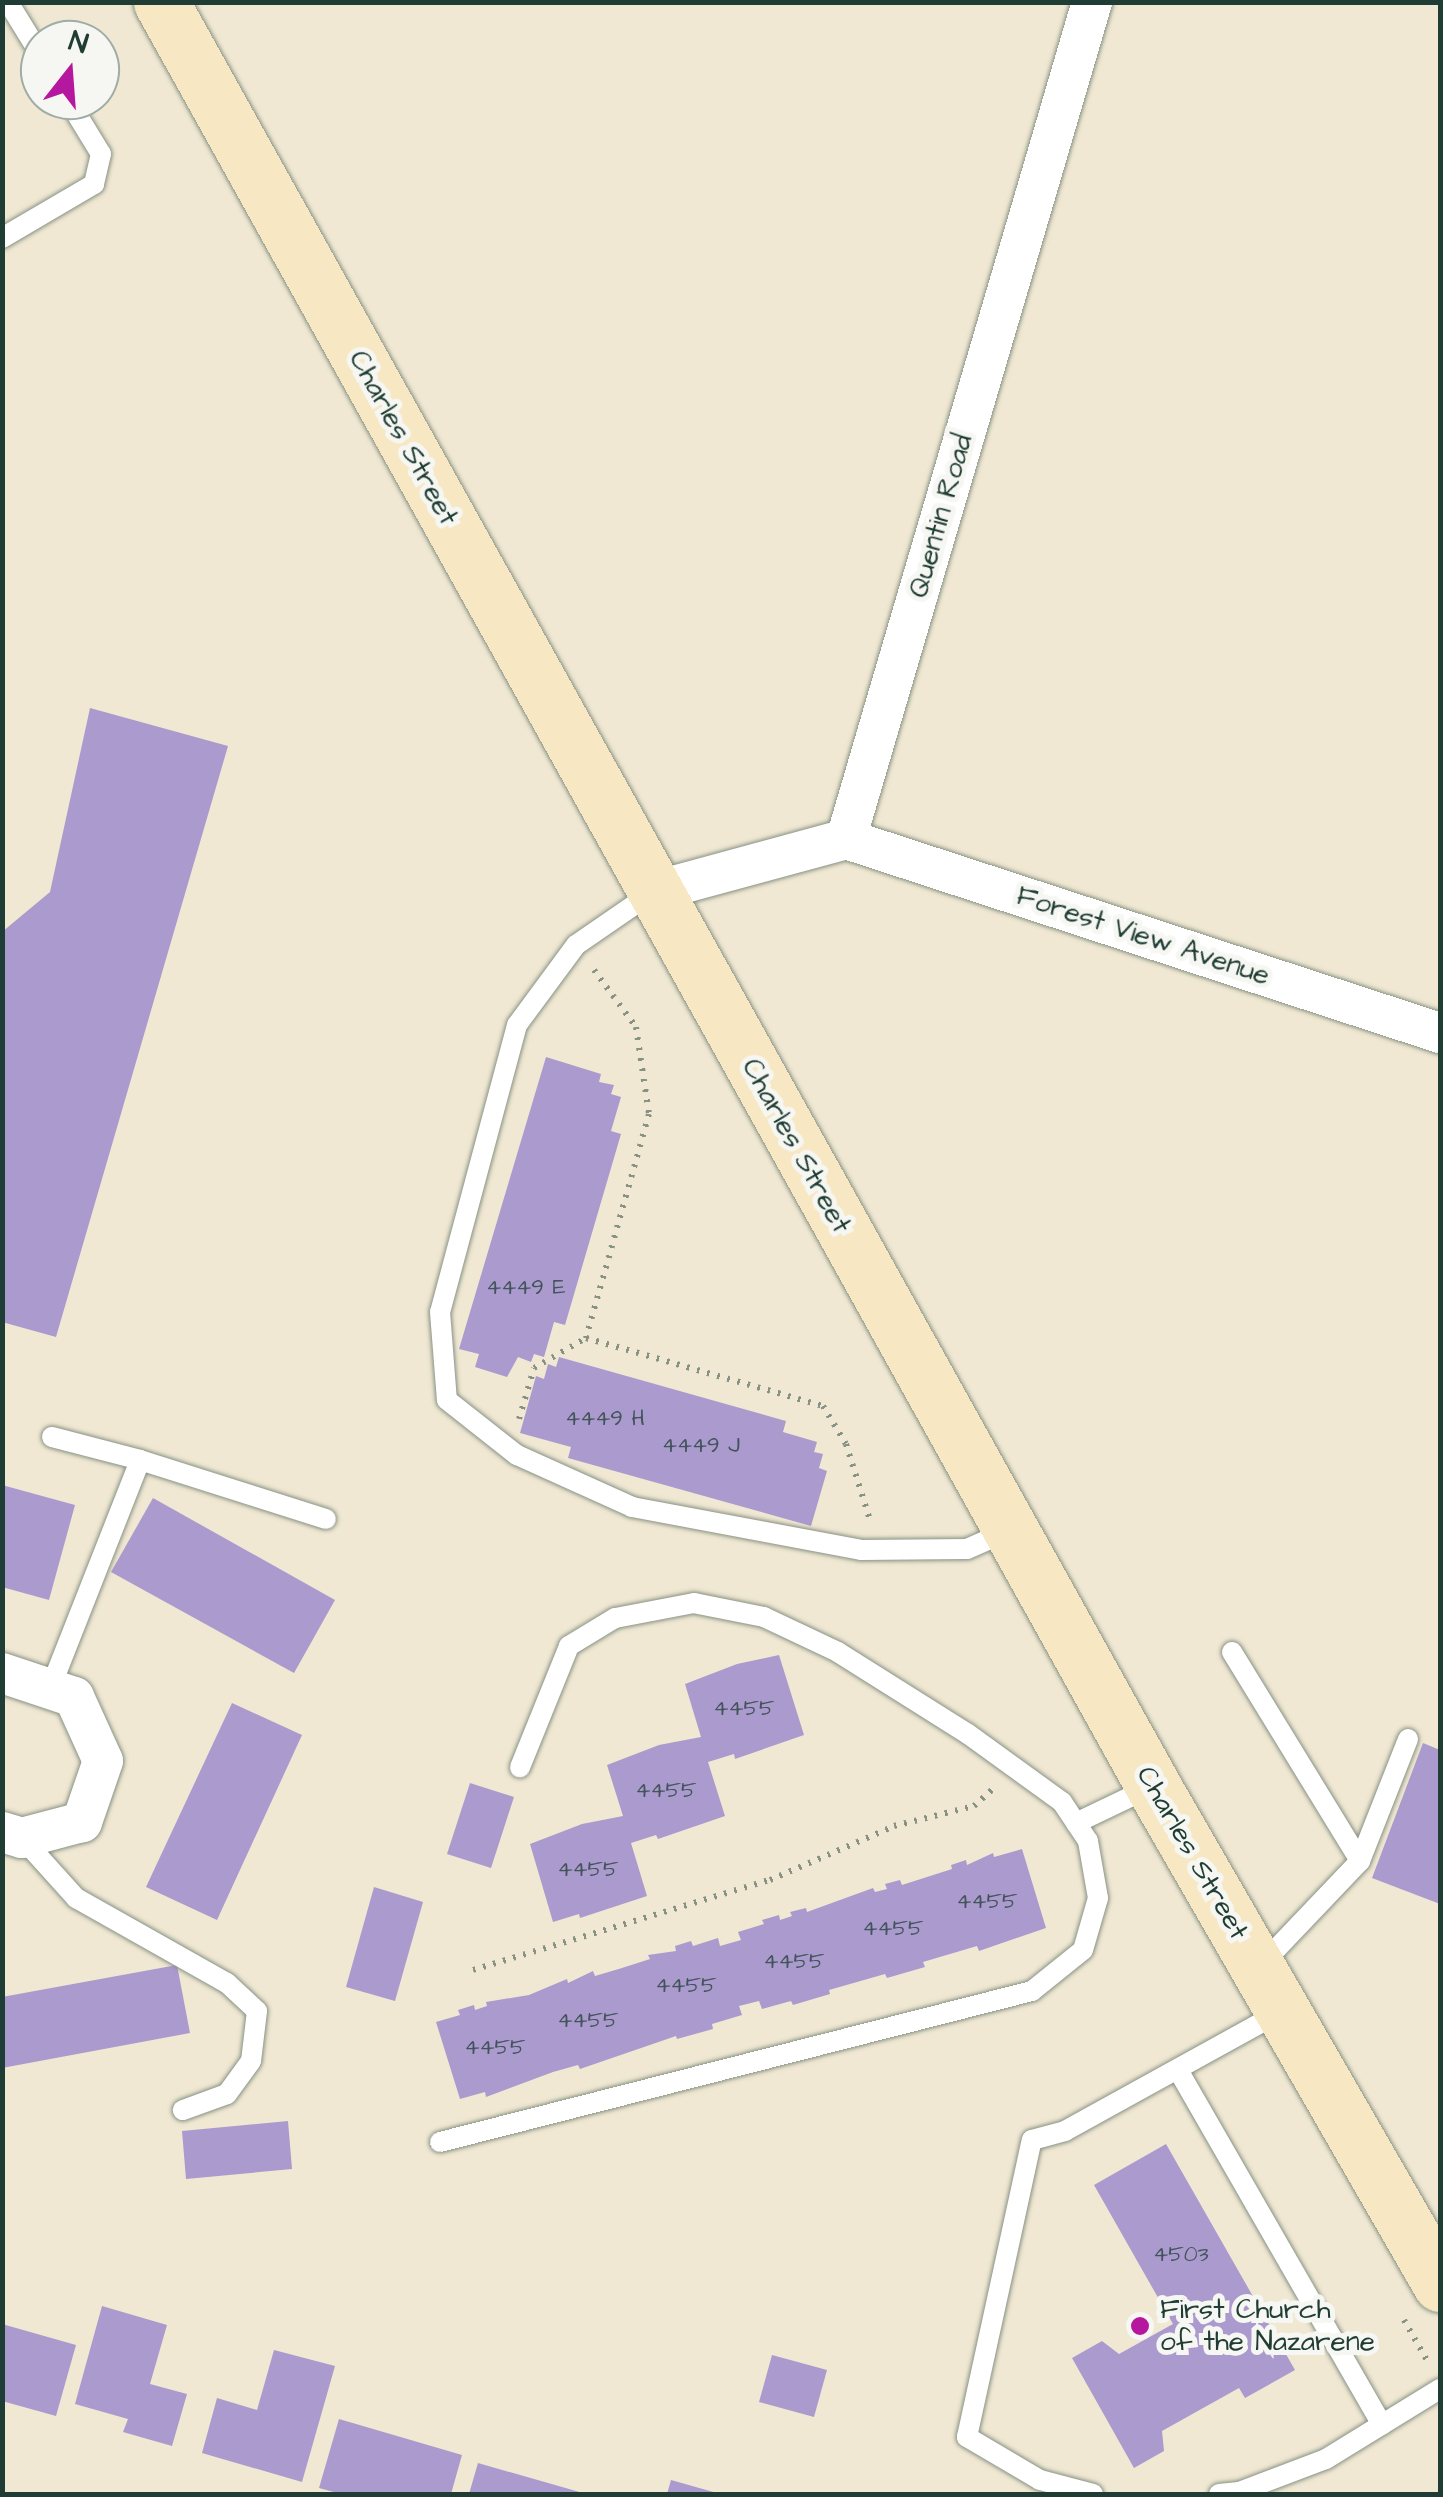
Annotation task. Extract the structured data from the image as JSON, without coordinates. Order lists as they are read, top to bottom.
{
  "streets": {
    "main road": ["Charles Street"],
    "street": ["Quentin Road", "Forest View Avenue"]
  },
  "crossings": [
    ["Quentin Road", "Forest View Avenue"]
  ],
  "places": ["First Church of the Nazarene"],
  "house_numbers": [
    "4449 E",
    "4449 H",
    "4449 J",
    "4455",
    "4455",
    "4455",
    "4455",
    "4455",
    "4455",
    "4455",
    "4455",
    "4455",
    "4503"
  ],
  "north": "top"
}
